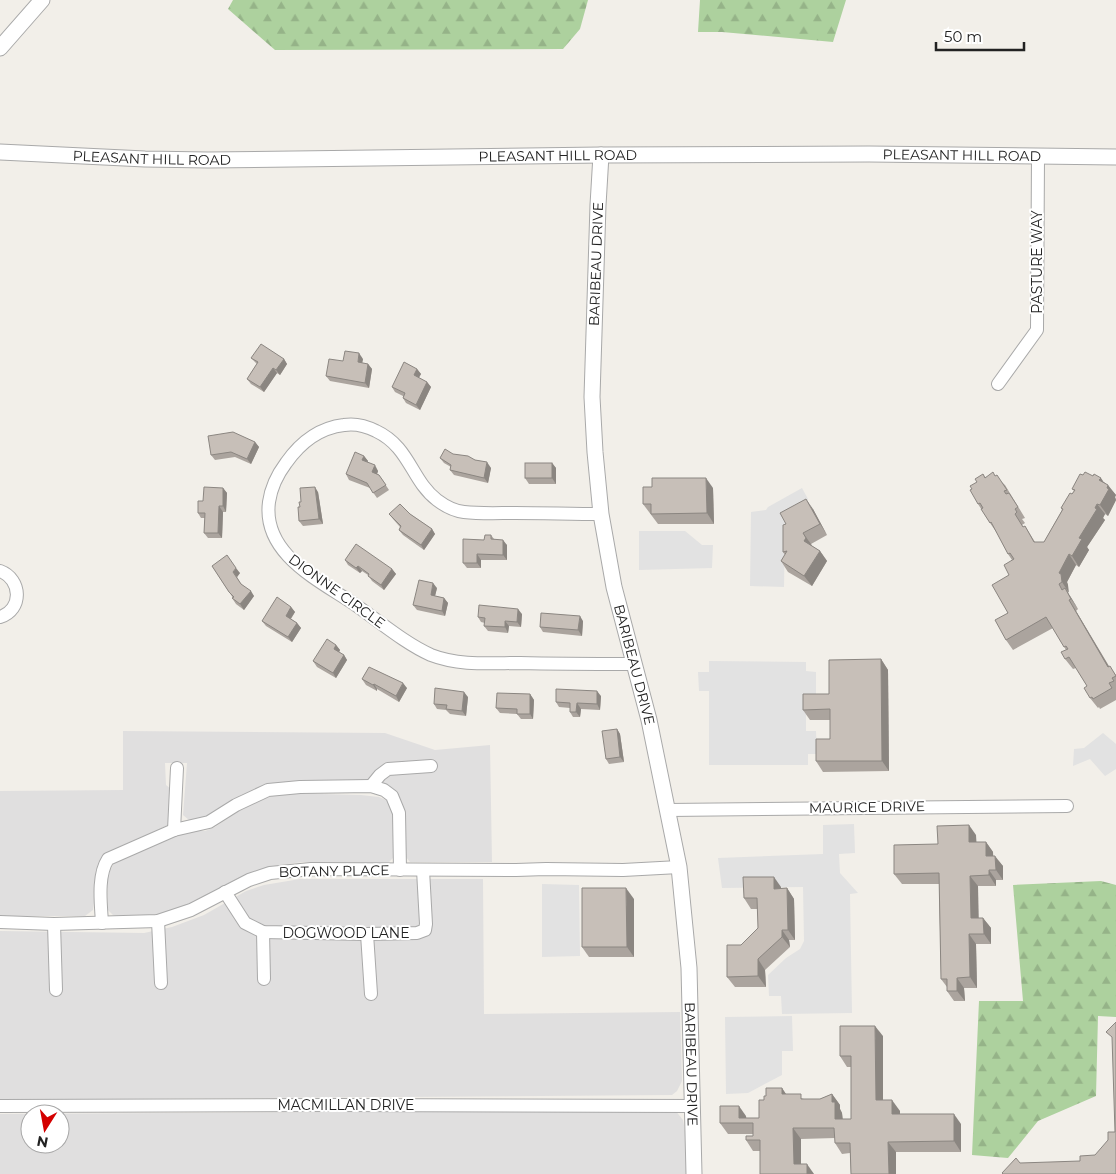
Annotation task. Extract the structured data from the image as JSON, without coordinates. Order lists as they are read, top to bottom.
{
  "streets": {
    "street": [
      "PLEASANT HILL ROAD",
      "PASTURE WAY",
      "BARIBEAU DRIVE",
      "DIONNE CIRCLE",
      "MAURICE DRIVE",
      "BOTANY PLACE",
      "DOGWOOD LANE",
      "MACMILLAN DRIVE"
    ]
  },
  "crossings": [
    ["PLEASANT HILL ROAD", "PASTURE WAY"],
    ["PLEASANT HILL ROAD", "BARIBEAU DRIVE"],
    ["BARIBEAU DRIVE", "DIONNE CIRCLE"],
    ["BARIBEAU DRIVE", "MAURICE DRIVE"],
    ["BARIBEAU DRIVE", "BOTANY PLACE"],
    ["BARIBEAU DRIVE", "MACMILLAN DRIVE"],
    ["BOTANY PLACE", "DOGWOOD LANE"]
  ],
  "scale_bar": "50 m",
  "north": "bottom"
}
